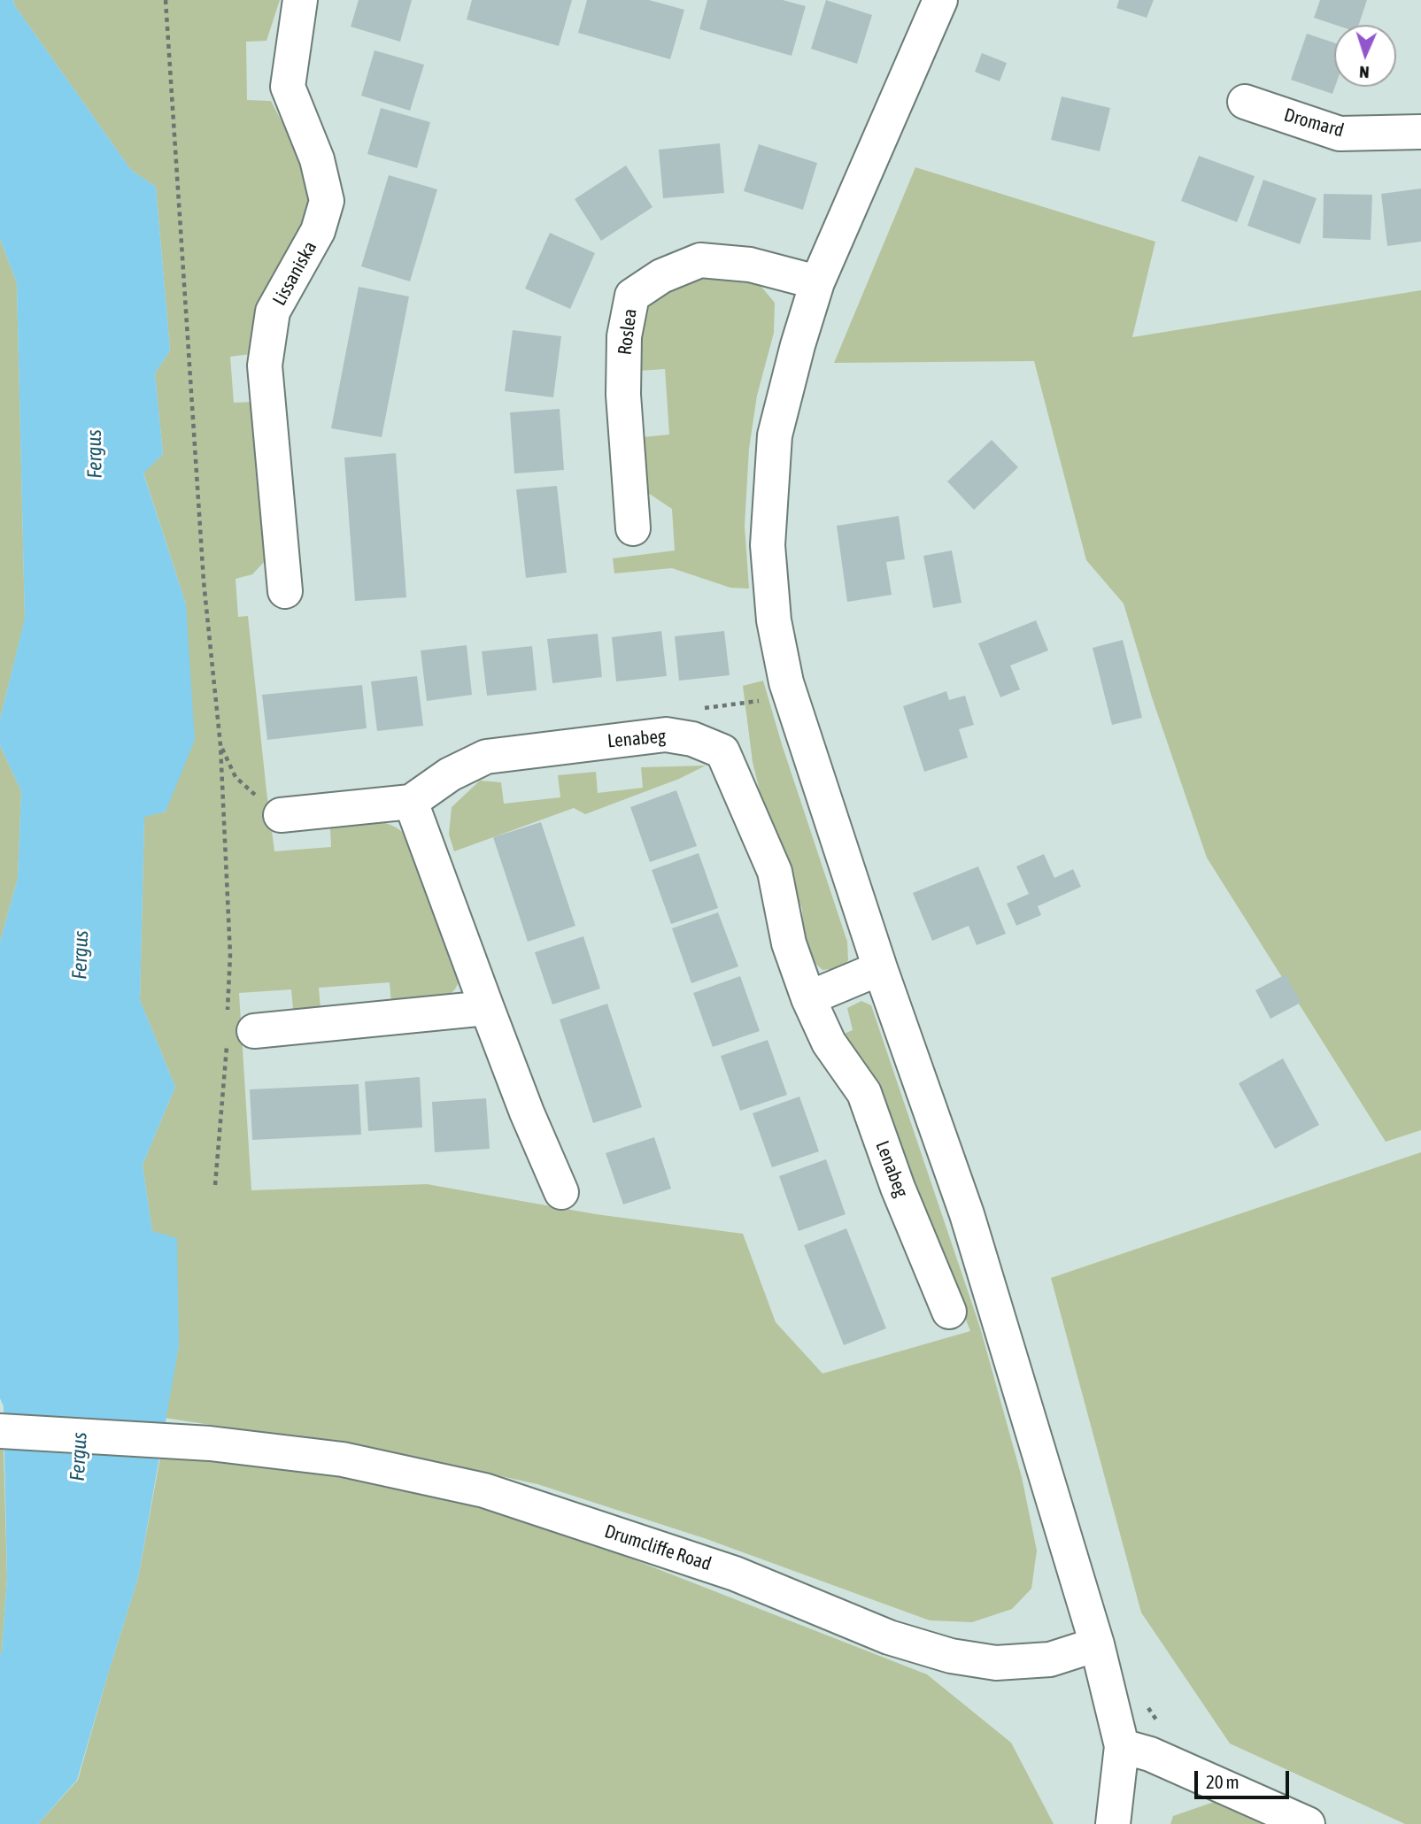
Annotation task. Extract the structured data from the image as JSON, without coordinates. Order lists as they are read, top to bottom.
{
  "streets": {
    "street": [
      "Dromard",
      "Lissaniska",
      "Roslea",
      "Lenabeg",
      "Drumcliffe Road"
    ]
  },
  "water": ["Fergus"],
  "scale_bar": "20 m",
  "north": "bottom"
}
